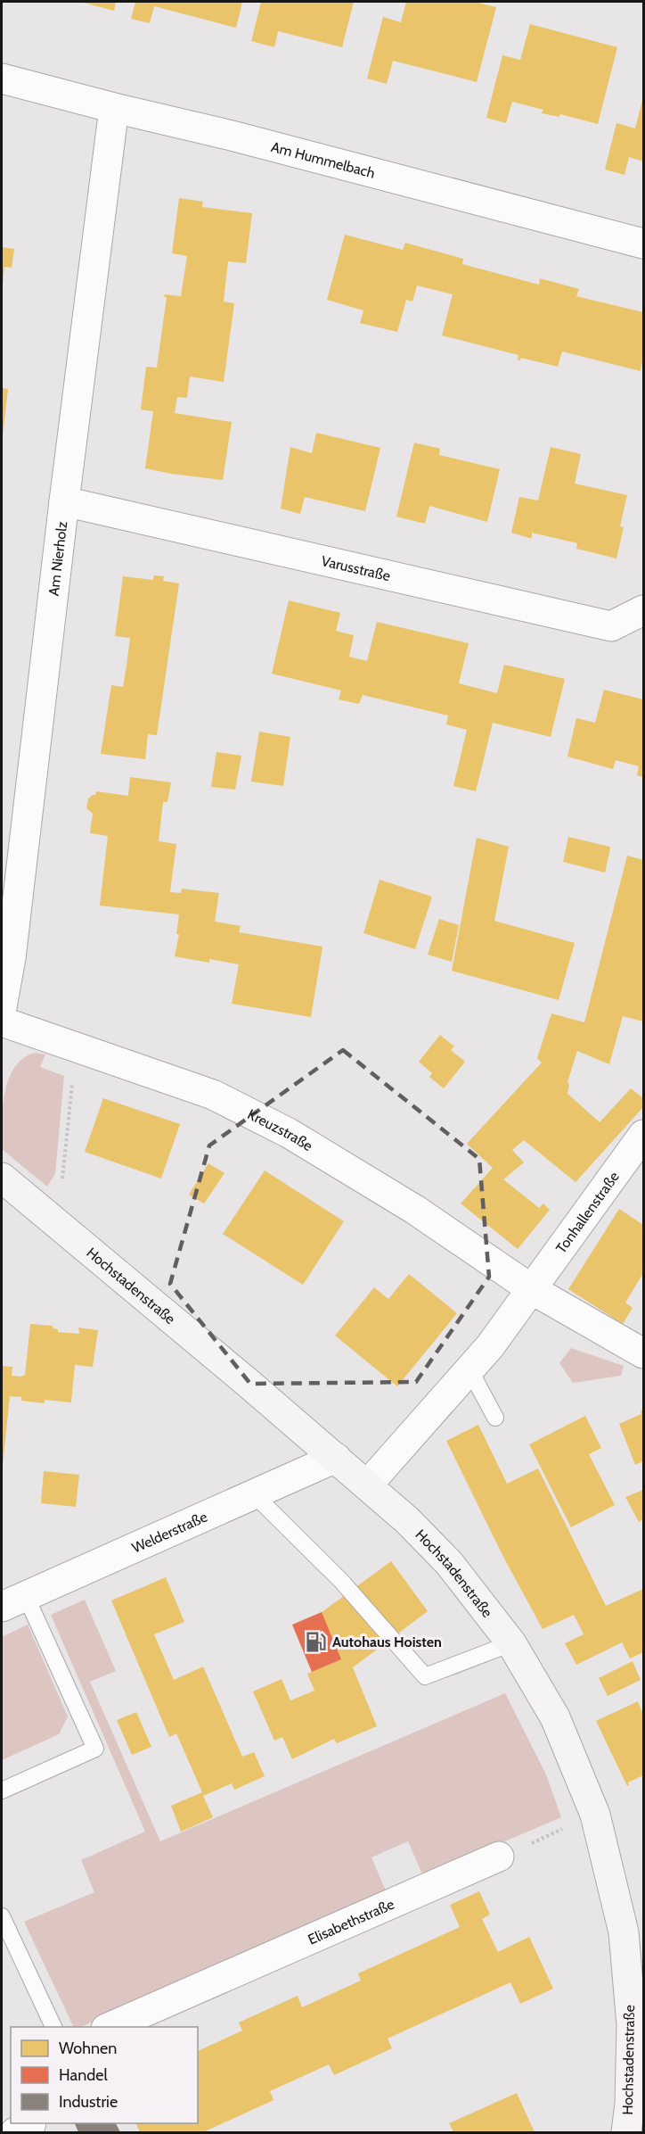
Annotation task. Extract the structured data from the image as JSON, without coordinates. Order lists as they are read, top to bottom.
{
  "streets": {
    "main road": ["Hochstadenstraße"],
    "street": [
      "Am Hummelbach",
      "Am Nierholz",
      "Varusstraße",
      "Kreuzstraße",
      "Tonhallenstraße",
      "Welderstraße",
      "Elisabethstraße"
    ]
  },
  "crossings": [
    ["Am Hummelbach", "Am Nierholz"],
    ["Am Nierholz", "Varusstraße"],
    ["Kreuzstraße", "Tonhallenstraße"],
    ["Hochstadenstraße", "Welderstraße"]
  ],
  "places": {
    "fuel station": ["Autohaus Hoisten"]
  },
  "legend": ["Wohnen", "Handel", "Industrie"]
}
